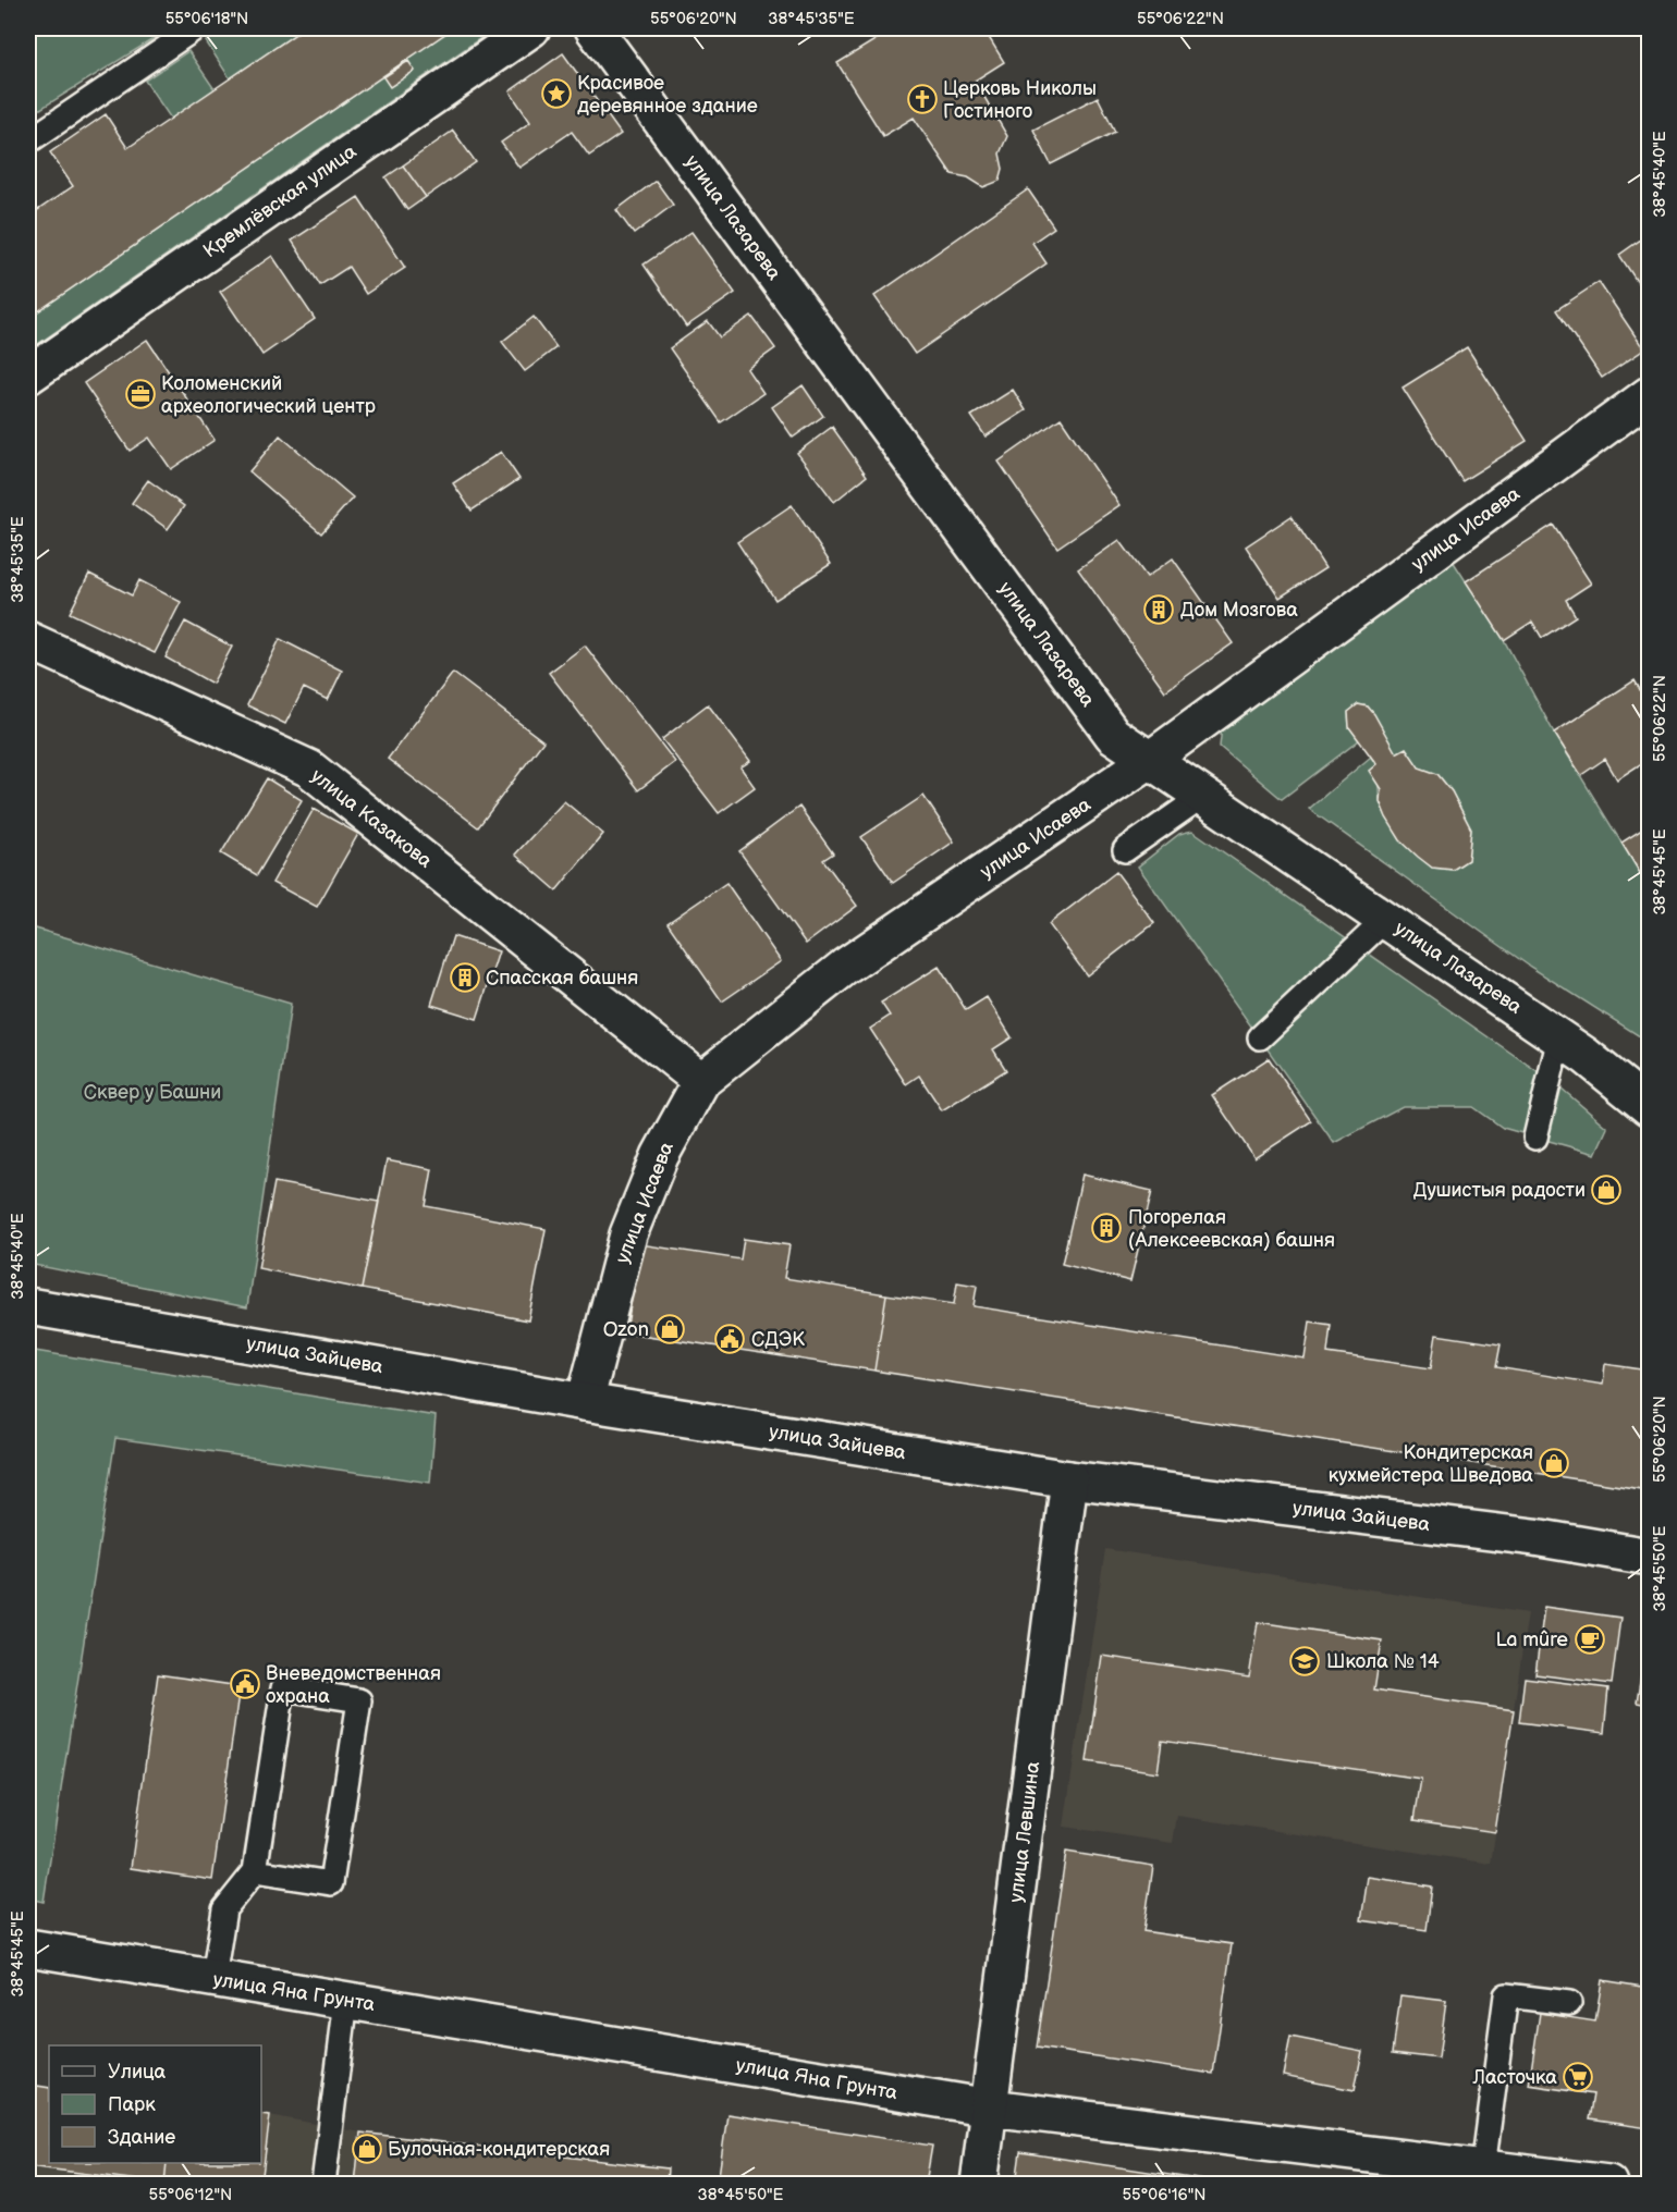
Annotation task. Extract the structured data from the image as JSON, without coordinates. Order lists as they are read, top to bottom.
{
  "streets": {
    "street": [
      "Кремлёвская улица",
      "улица Лазарева",
      "улица Исаева",
      "улица Казакова",
      "улица Зайцева",
      "улица Левшина",
      "улица Яна Грунта"
    ]
  },
  "crossings": [
    ["улица Лазарева", "улица Исаева"],
    ["улица Исаева", "улица Казакова"],
    ["улица Исаева", "улица Зайцева"],
    ["улица Зайцева", "улица Левшина"],
    ["улица Левшина", "улица Яна Грунта"]
  ],
  "parks": ["Сквер у Башни"],
  "places": {
    "place": ["Красивое деревянное здание"],
    "church": ["Церковь Николы Гостиного"],
    "office": ["Коломенский археологический центр"],
    "building": ["Дом Мозгова", "Спасская башня", "Погорелая (Алексеевская) башня"],
    "shop": [
      "Душистыя радости",
      "Ozon",
      "Кондитерская кухмейстера Шведова",
      "Булочная-кондитерская"
    ],
    "public building": ["СДЭК", "Вневедомственная охрана"],
    "cafe": ["La mûre"],
    "school or university": ["Школа № 14"],
    "supermarket": ["Ласточка"]
  },
  "legend": ["Улица", "Парк", "Здание"],
  "coordinates": [
    "55°06'18\"N",
    "55°06'20\"N",
    "38°45'35\"E",
    "55°06'22\"N",
    "38°45'40\"E",
    "38°45'45\"E",
    "38°45'50\"E",
    "55°06'12\"N",
    "55°06'16\"N"
  ]
}
